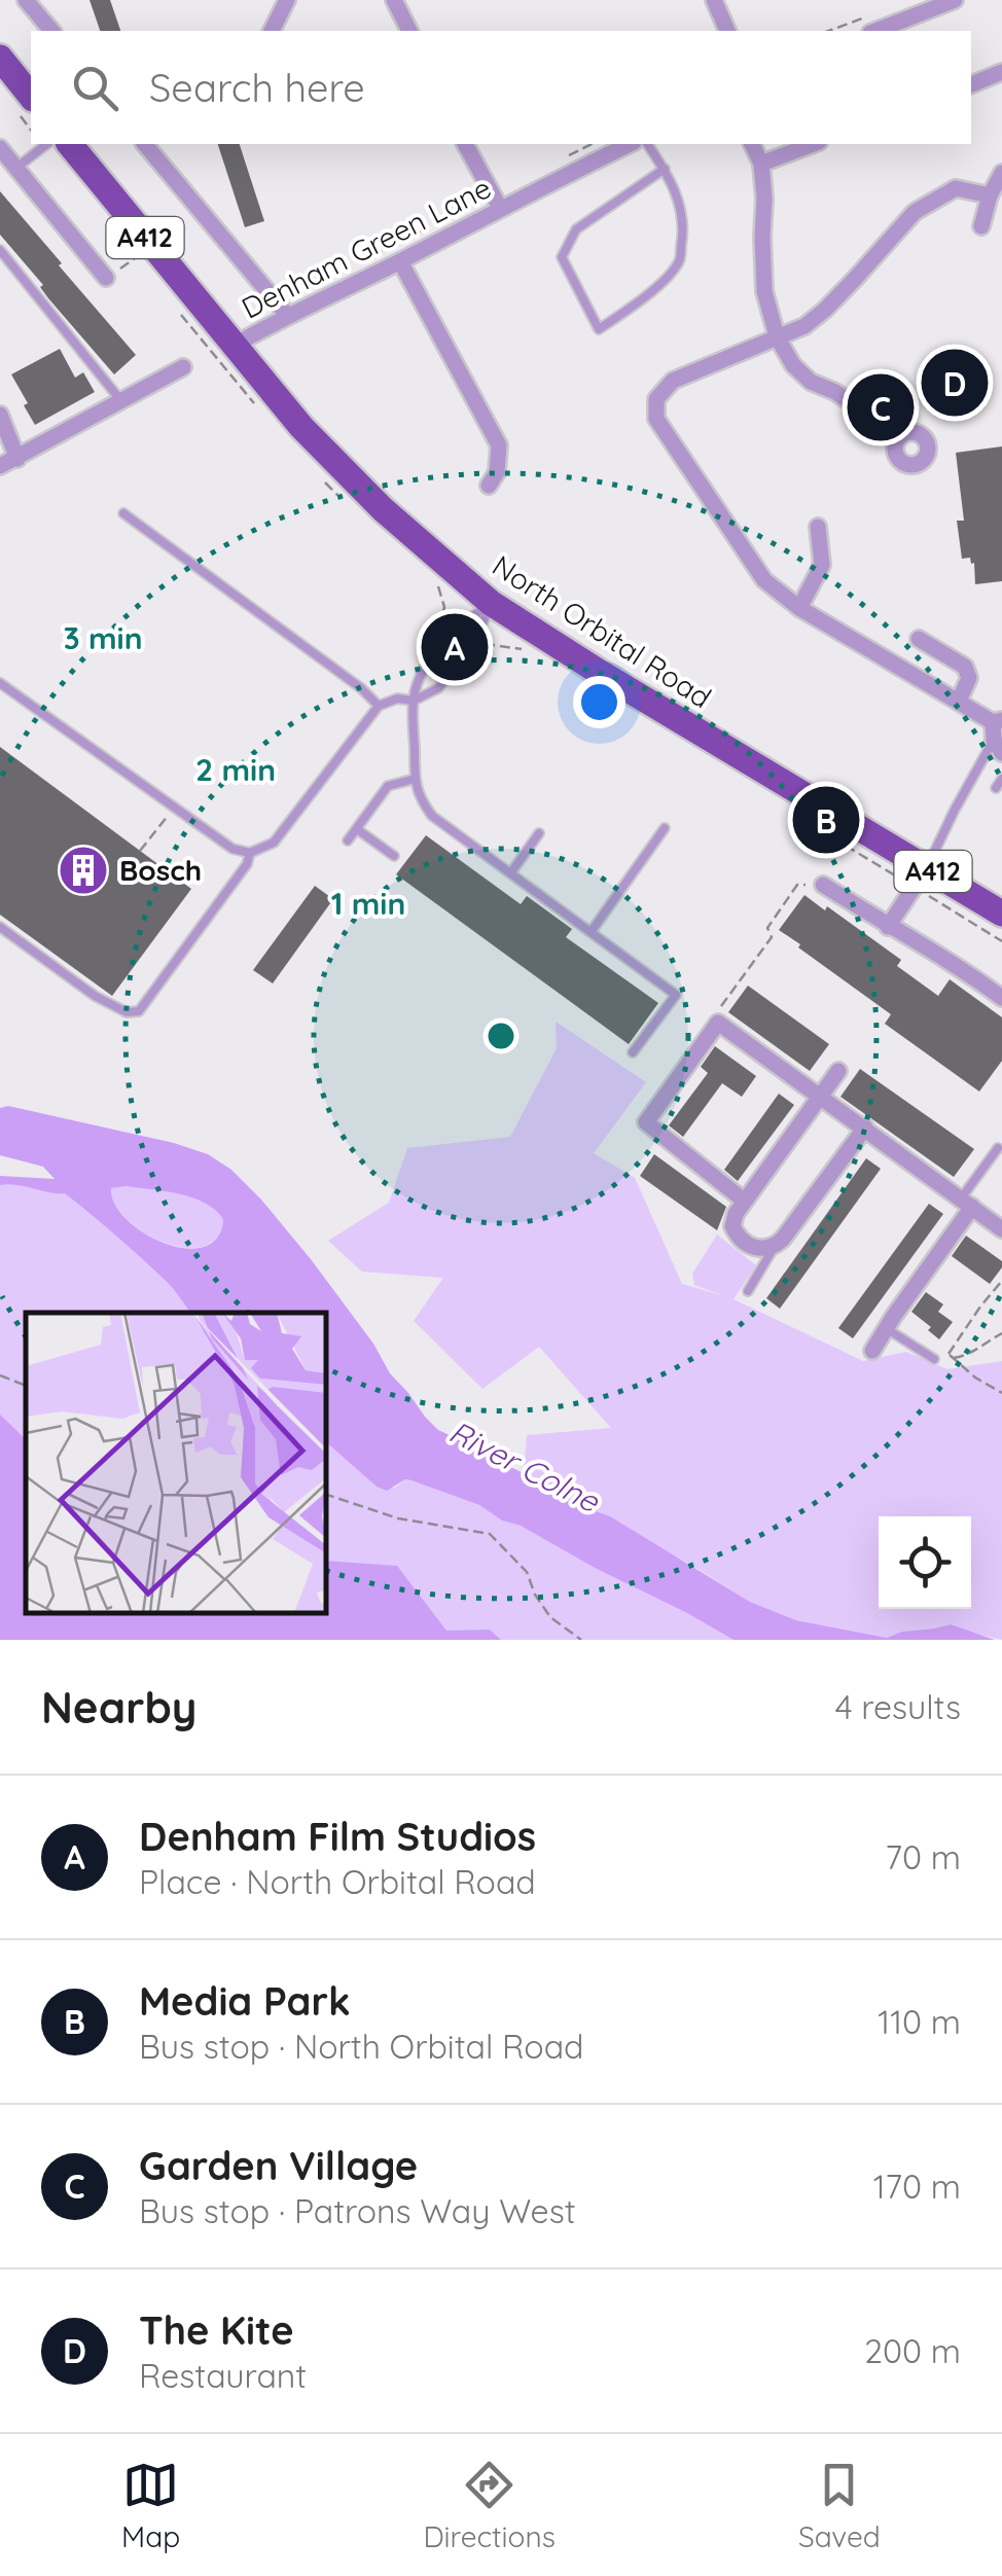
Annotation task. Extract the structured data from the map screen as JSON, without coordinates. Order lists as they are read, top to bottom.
{
  "streets": {
    "main road": ["A412", "North Orbital Road"],
    "street": ["Denham Green Lane"]
  },
  "crossings": [
    ["Denham Green Lane", "North Orbital Road"]
  ],
  "water": ["River Colne"],
  "places": {
    "building": ["Bosch"]
  },
  "page": {
    "search": "Search here",
    "pins": [
      "D",
      "C",
      "A",
      "B"
    ],
    "heading": ["Nearby", "4 results"],
    "list": [
      {
        "mark": "A",
        "name": "Denham Film Studios",
        "note": "Place · North Orbital Road",
        "value": "70 m"
      },
      {
        "mark": "B",
        "name": "Media Park",
        "note": "Bus stop · North Orbital Road",
        "value": "110 m"
      },
      {
        "mark": "C",
        "name": "Garden Village",
        "note": "Bus stop · Patrons Way West",
        "value": "170 m"
      },
      {
        "mark": "D",
        "name": "The Kite",
        "note": "Restaurant",
        "value": "200 m"
      }
    ],
    "nav": ["Map", "Directions", "Saved"]
  },
  "rings": ["3 min", "2 min", "1 min"]
}
